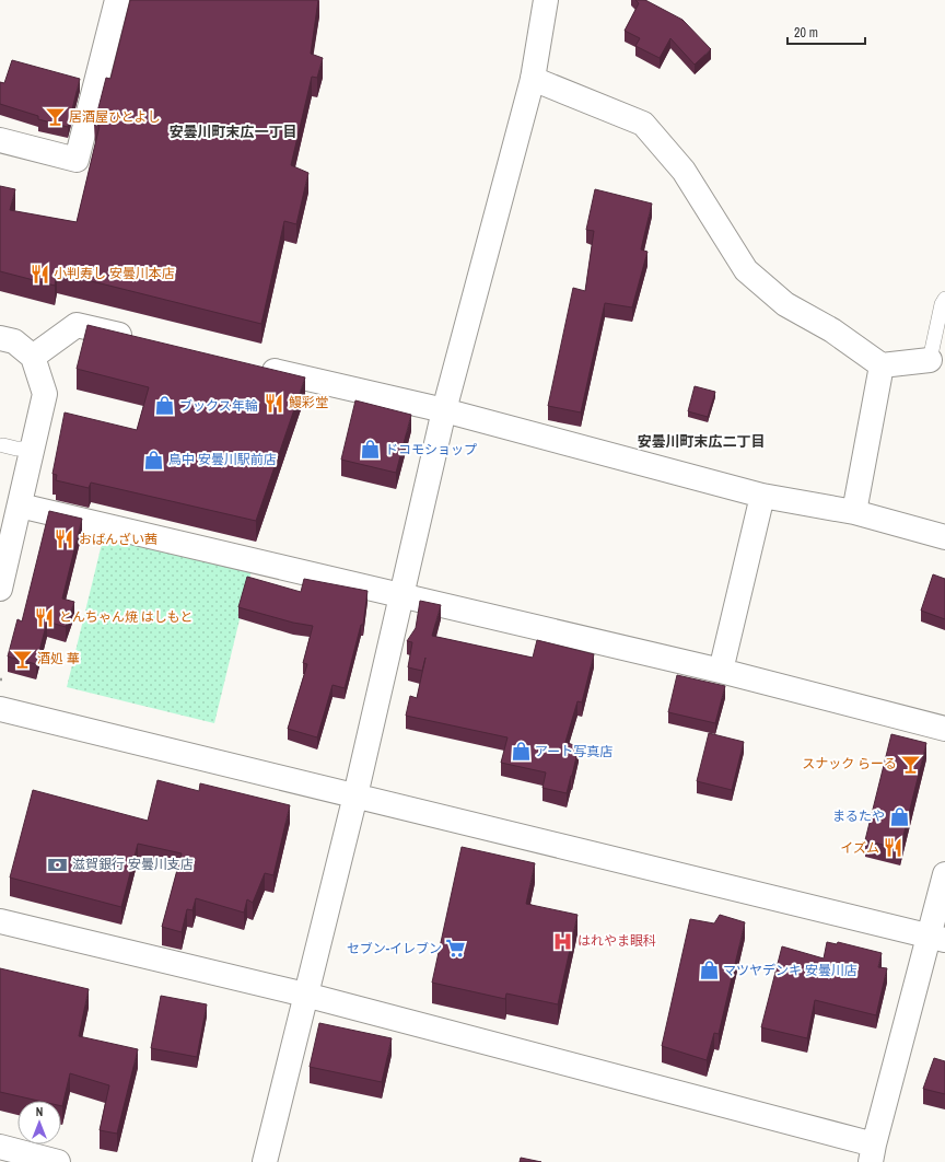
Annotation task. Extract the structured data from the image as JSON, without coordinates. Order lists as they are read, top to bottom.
{
  "districts": ["安曇川町末広一丁目", "安曇川町末広二丁目"],
  "places": {
    "bar": ["居酒屋ひとよし", "酒処 華", "スナック らーる"],
    "restaurant": [
      "小判寿し 安曇川本店",
      "鰻彩堂",
      "おばんざい茜",
      "とんちゃん焼 はしもと",
      "イズム"
    ],
    "shop": [
      "ブックス年輪",
      "ドコモショップ",
      "鳥中 安曇川駅前店",
      "アート写真店",
      "まるたや",
      "マツヤデンキ 安曇川店"
    ],
    "bank": ["滋賀銀行 安曇川支店"],
    "hospital": ["はれやま眼科"],
    "supermarket": ["セブン-イレブン"]
  },
  "scale_bar": "20 m",
  "north": "top"
}
